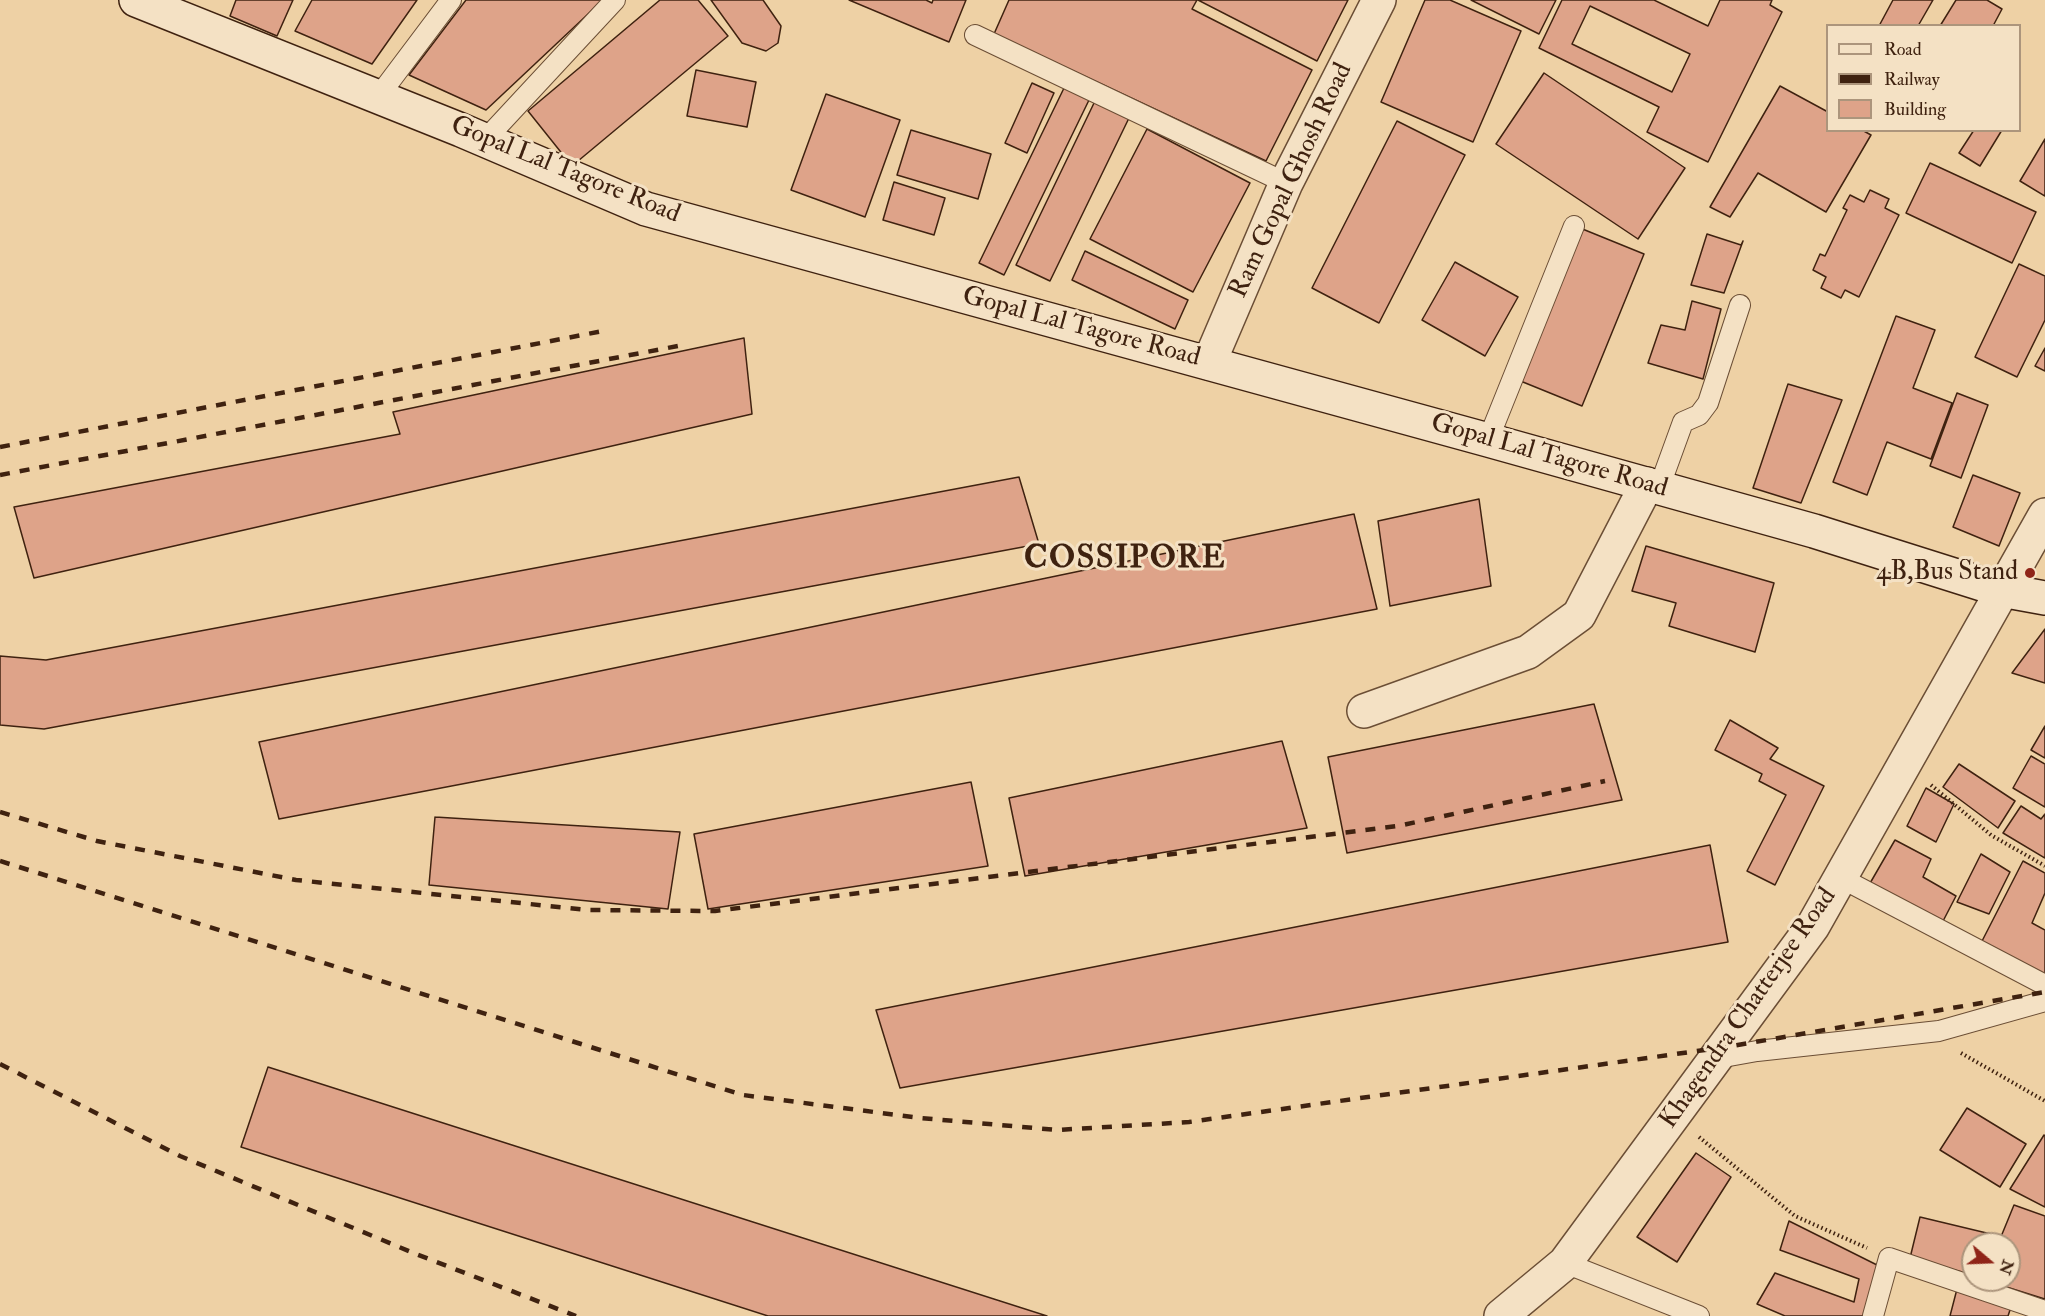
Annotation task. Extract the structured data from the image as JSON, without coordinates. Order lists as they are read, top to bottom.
{
  "streets": {
    "street": ["Gopal Lal Tagore Road", "Ram Gopal Ghosh Road", "Khagendra Chatterjee Road"]
  },
  "crossings": [
    ["Gopal Lal Tagore Road", "Ram Gopal Ghosh Road"],
    ["Gopal Lal Tagore Road", "Khagendra Chatterjee Road"]
  ],
  "districts": ["COSSIPORE"],
  "places": ["4B,Bus Stand"],
  "legend": ["Road", "Railway", "Building"],
  "north": "right"
}
